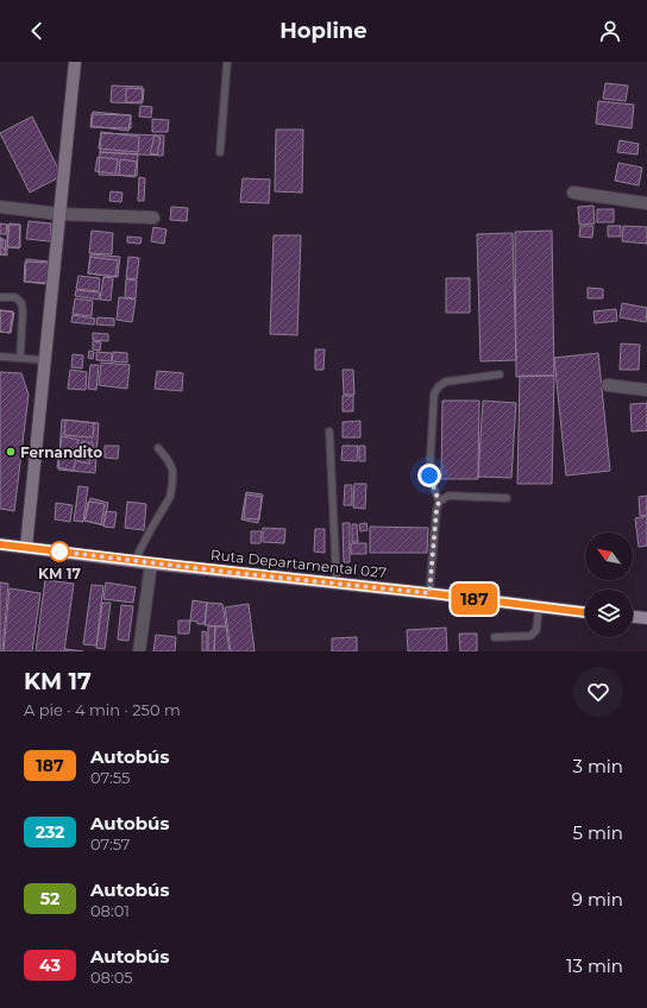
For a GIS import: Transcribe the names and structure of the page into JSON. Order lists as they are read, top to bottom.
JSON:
{
  "streets": {
    "main road": ["Ruta Departamental 027"]
  },
  "places": ["Fernandito", "KM 17"],
  "lines": ["bus line 187"],
  "north": "top left",
  "page": {
    "header": "Hopline",
    "on_map": "187",
    "heading": ["KM 17", "A pie · 4 min · 250 m"],
    "list": [
      {
        "mark": "187",
        "name": "Autobús",
        "note": "07:55",
        "value": "3 min"
      },
      {
        "mark": "232",
        "name": "Autobús",
        "note": "07:57",
        "value": "5 min"
      },
      {
        "mark": "52",
        "name": "Autobús",
        "note": "08:01",
        "value": "9 min"
      },
      {
        "mark": "43",
        "name": "Autobús",
        "note": "08:05",
        "value": "13 min"
      }
    ]
  }
}
